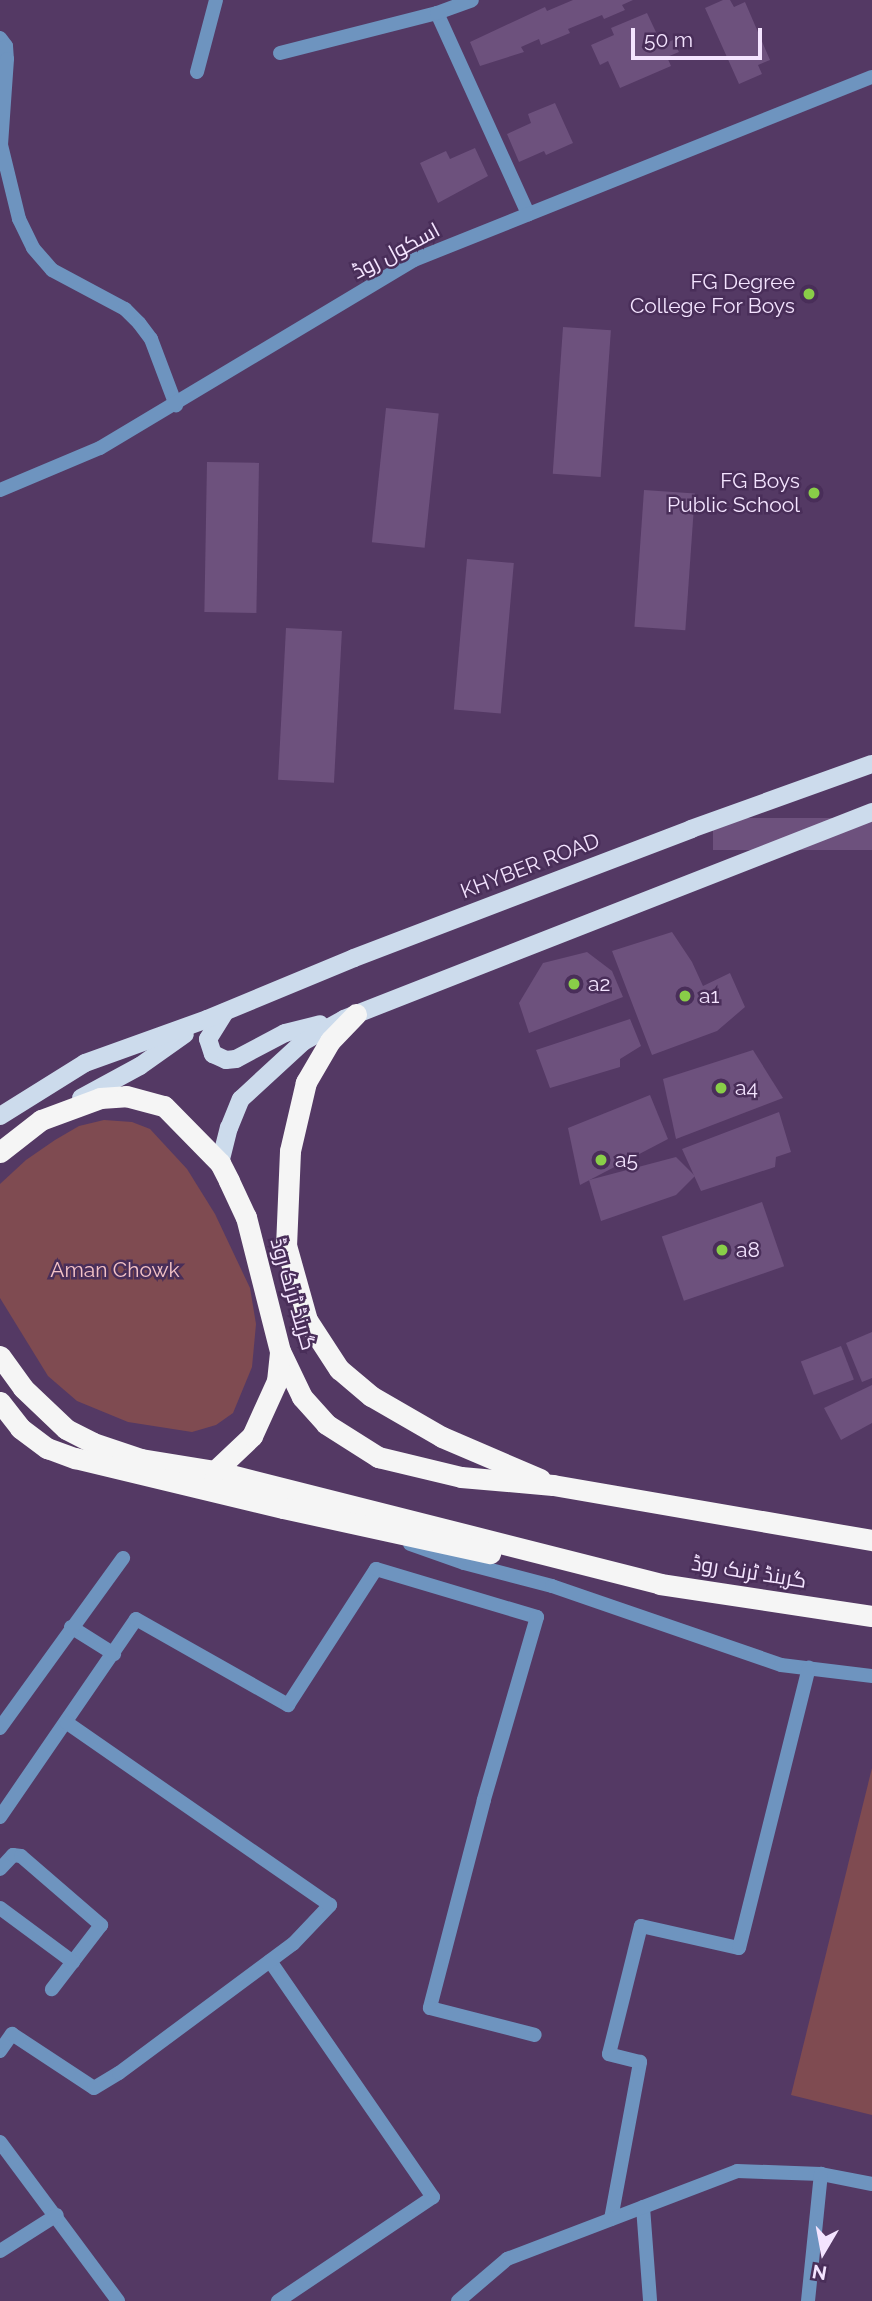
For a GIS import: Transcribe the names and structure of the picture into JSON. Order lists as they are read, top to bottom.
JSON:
{
  "streets": {
    "highway": ["گرینڈ ٹرنک روڈ"],
    "main road": ["KHYBER ROAD"],
    "street": ["اسکول روڈ"]
  },
  "parks": ["Aman Chowk"],
  "places": [
    "FG Degree College For Boys",
    "FG Boys Public School",
    "a2",
    "a1",
    "a4",
    "a5",
    "a8"
  ],
  "scale_bar": "50 m",
  "north": "bottom"
}
